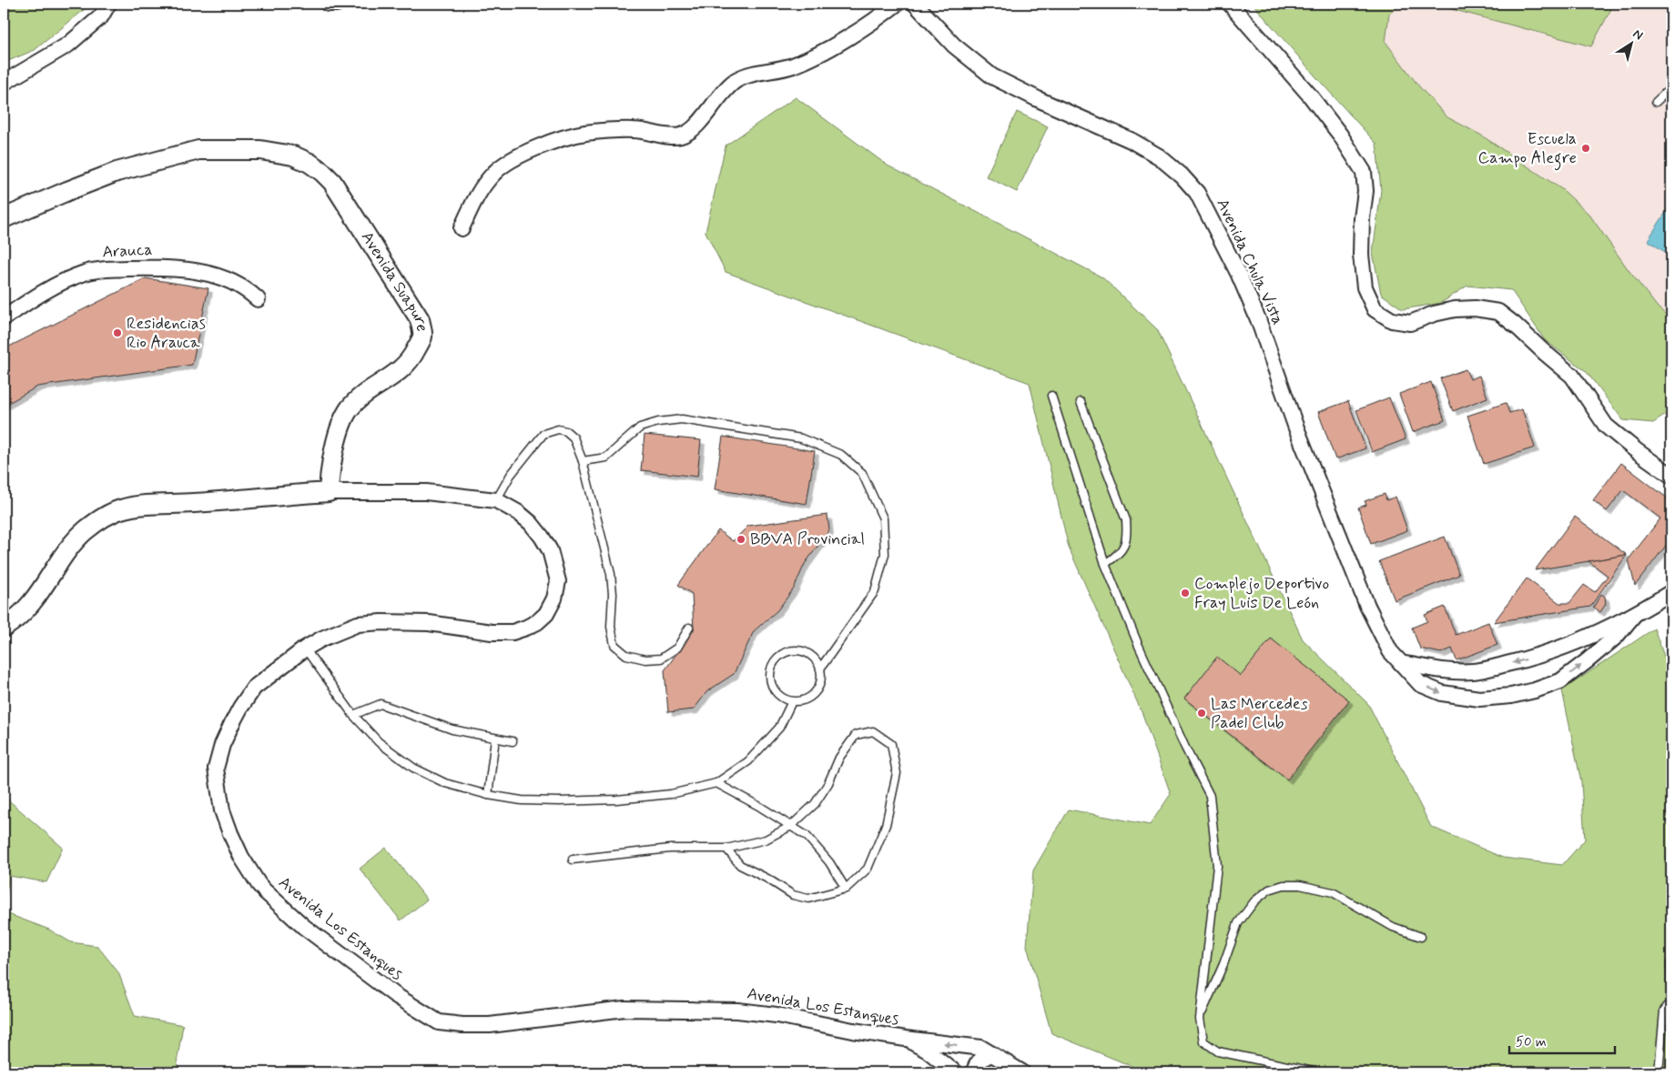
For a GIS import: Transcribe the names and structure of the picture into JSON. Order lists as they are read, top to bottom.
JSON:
{
  "streets": {
    "street": [
      "Arauca",
      "Avenida Chula Vista",
      "Avenida Suapure",
      "Avenida Los Estanques"
    ]
  },
  "crossings": [
    ["Avenida Suapure", "Avenida Los Estanques"]
  ],
  "places": [
    "Escuela Campo Alegre",
    "Residencias Rio Arauca",
    "BBVA Provincial",
    "Complejo Deportivo Fray Luis De León",
    "Las Mercedes Padel Club"
  ],
  "scale_bar": "50 m",
  "north": "top right"
}
